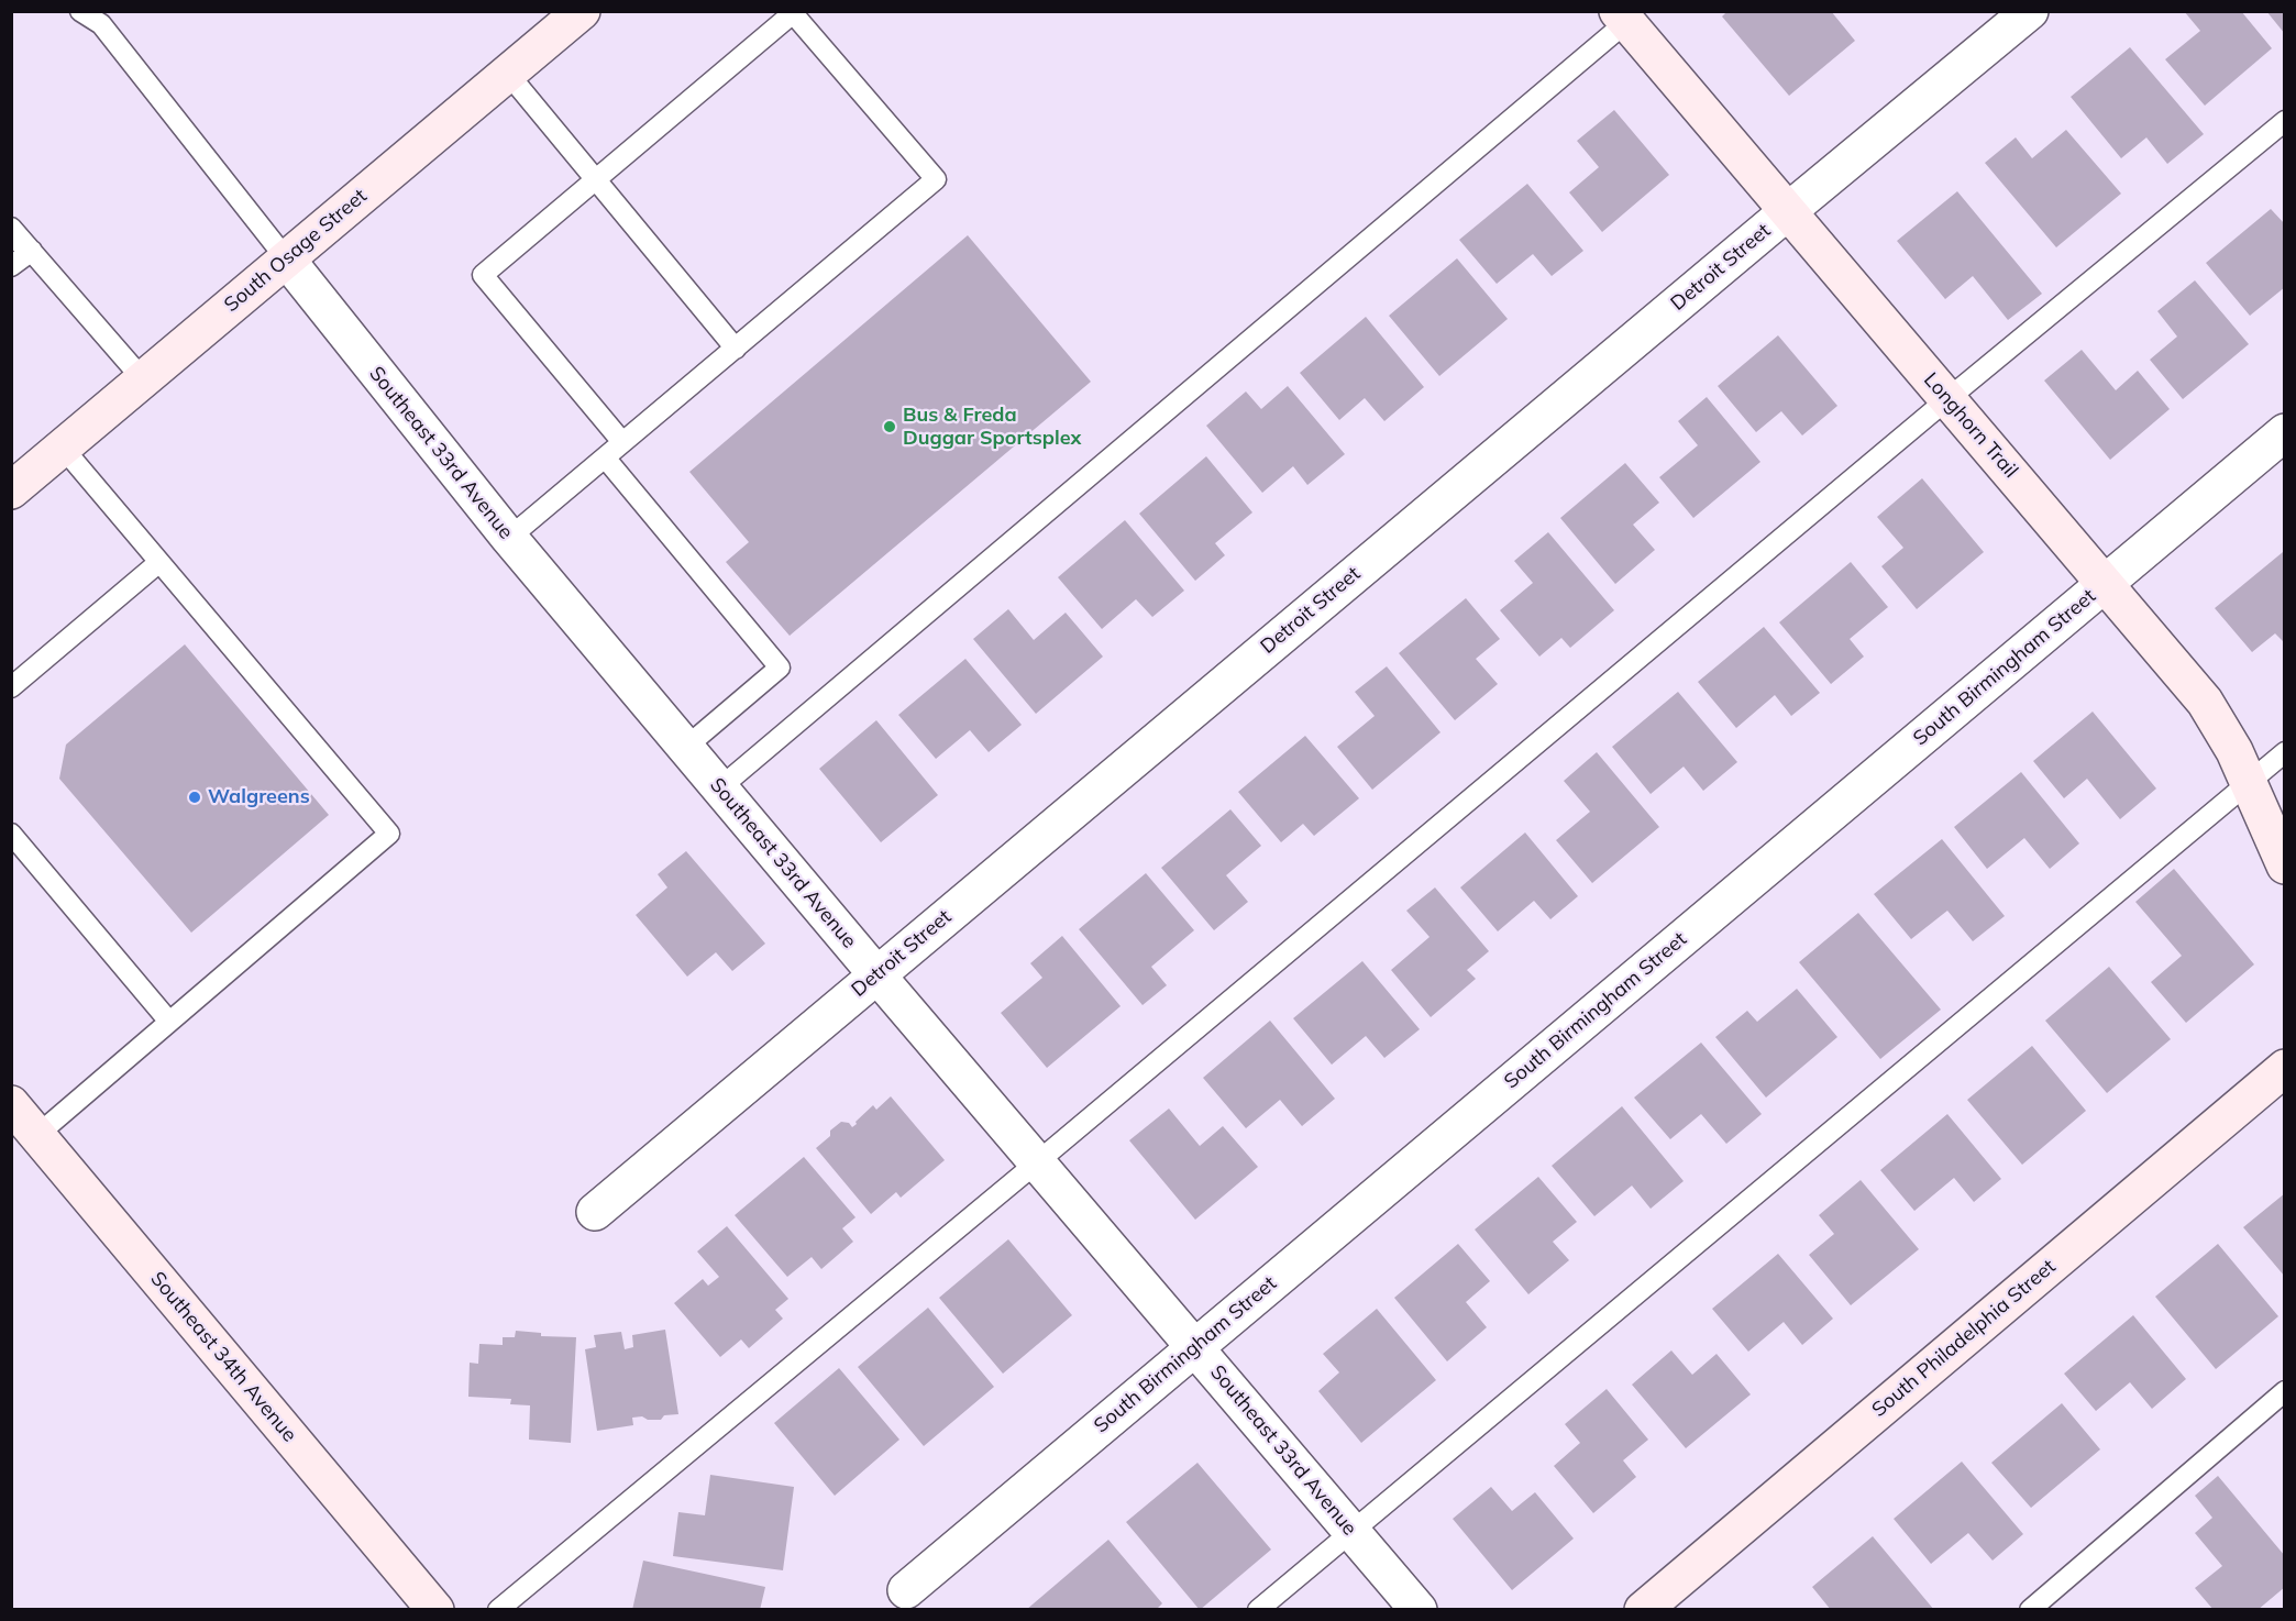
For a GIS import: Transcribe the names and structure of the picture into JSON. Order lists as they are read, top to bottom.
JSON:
{
  "streets": {
    "street": [
      "South Osage Street",
      "Detroit Street",
      "Longhorn Trail",
      "Southeast 33rd Avenue",
      "South Birmingham Street",
      "South Philadelphia Street",
      "Southeast 34th Avenue"
    ]
  },
  "crossings": [
    ["South Osage Street", "Southeast 33rd Avenue"],
    ["Detroit Street", "Longhorn Trail"],
    ["Detroit Street", "Southeast 33rd Avenue"],
    ["Longhorn Trail", "South Birmingham Street"],
    ["Southeast 33rd Avenue", "South Birmingham Street"]
  ],
  "places": ["Bus & Freda Duggar Sportsplex", "Walgreens"]
}
